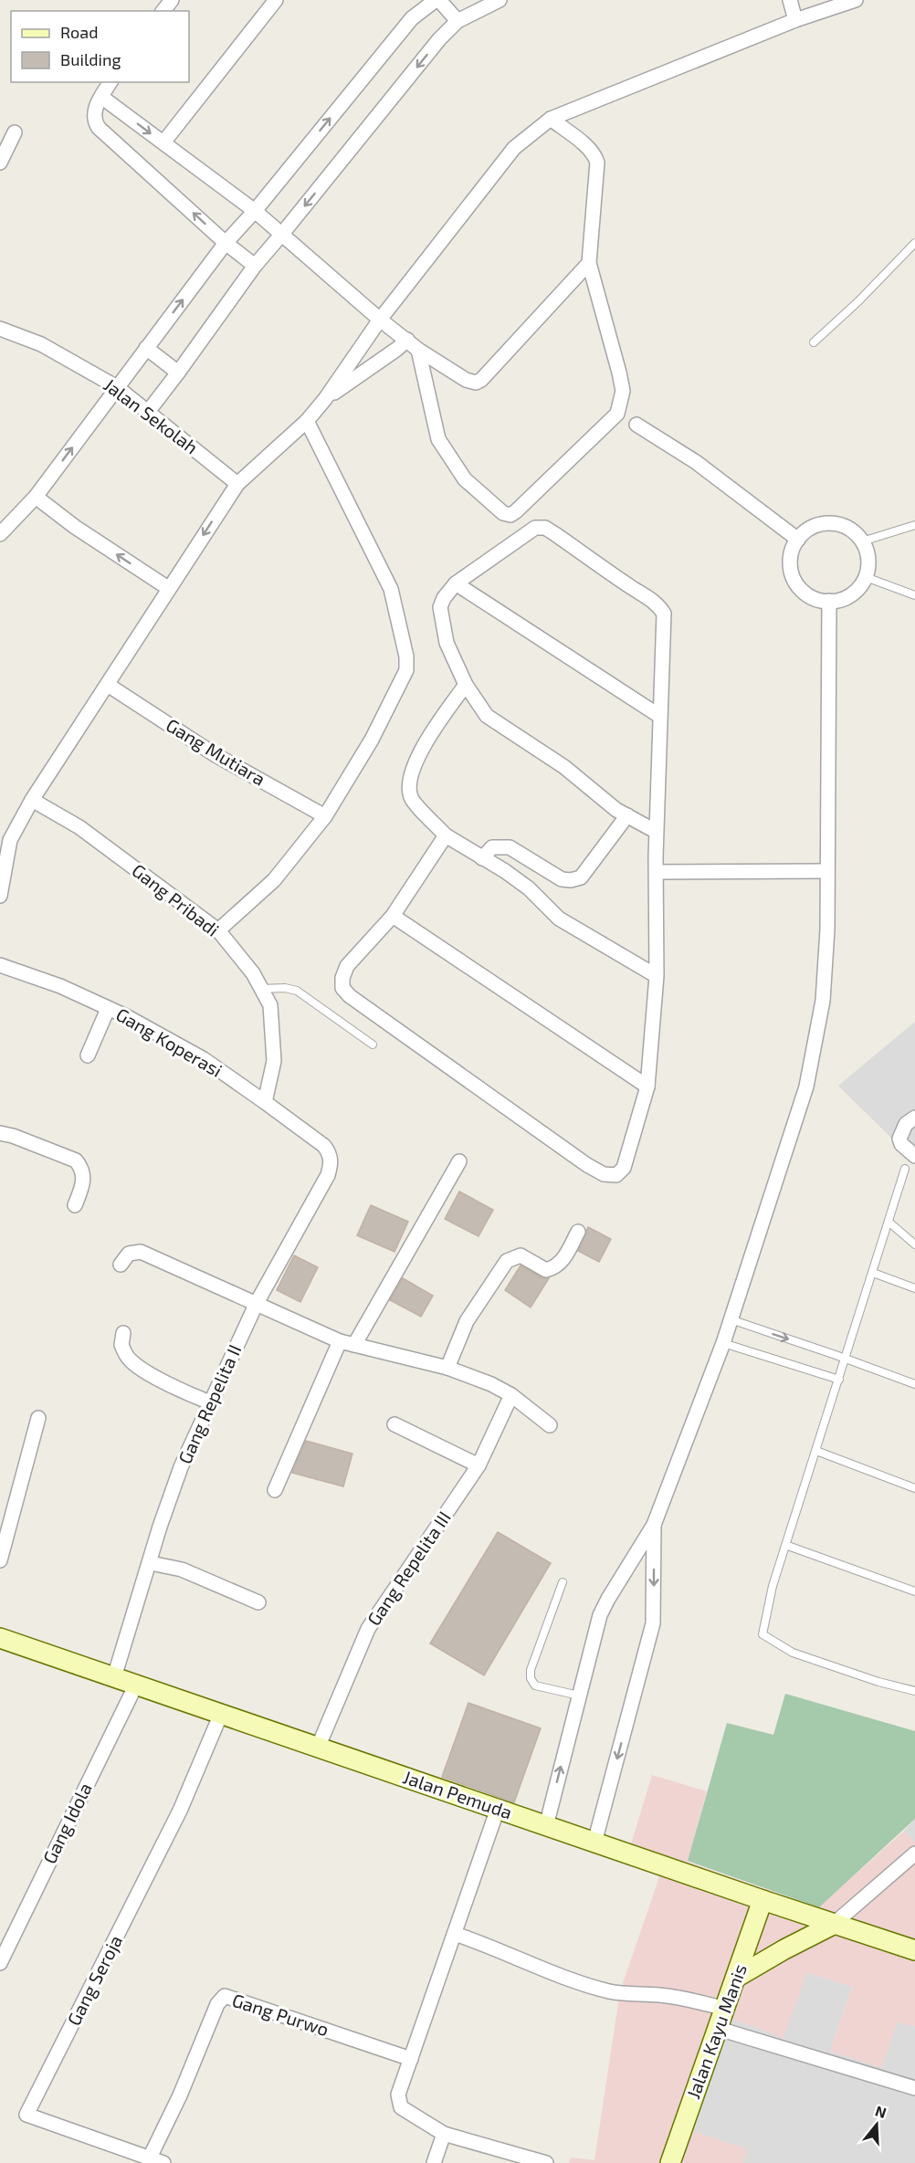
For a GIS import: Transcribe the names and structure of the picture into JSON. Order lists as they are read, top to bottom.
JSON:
{
  "streets": {
    "main road": ["Jalan Pemuda", "Jalan Kayu Manis"],
    "street": [
      "Jalan Sekolah",
      "Gang Mutiara",
      "Gang Pribadi",
      "Gang Koperasi",
      "Gang Repelita II",
      "Gang Repelita III",
      "Gang Idola",
      "Gang Seroja",
      "Gang Purwo"
    ]
  },
  "crossings": [
    ["Gang Pribadi", "Gang Koperasi"],
    ["Gang Koperasi", "Gang Repelita II"],
    ["Gang Repelita II", "Jalan Pemuda"],
    ["Gang Repelita III", "Jalan Pemuda"],
    ["Jalan Pemuda", "Gang Idola"],
    ["Jalan Pemuda", "Gang Seroja"],
    ["Jalan Pemuda", "Jalan Kayu Manis"],
    ["Gang Seroja", "Gang Purwo"]
  ],
  "legend": ["Road", "Building"],
  "north": "top"
}
